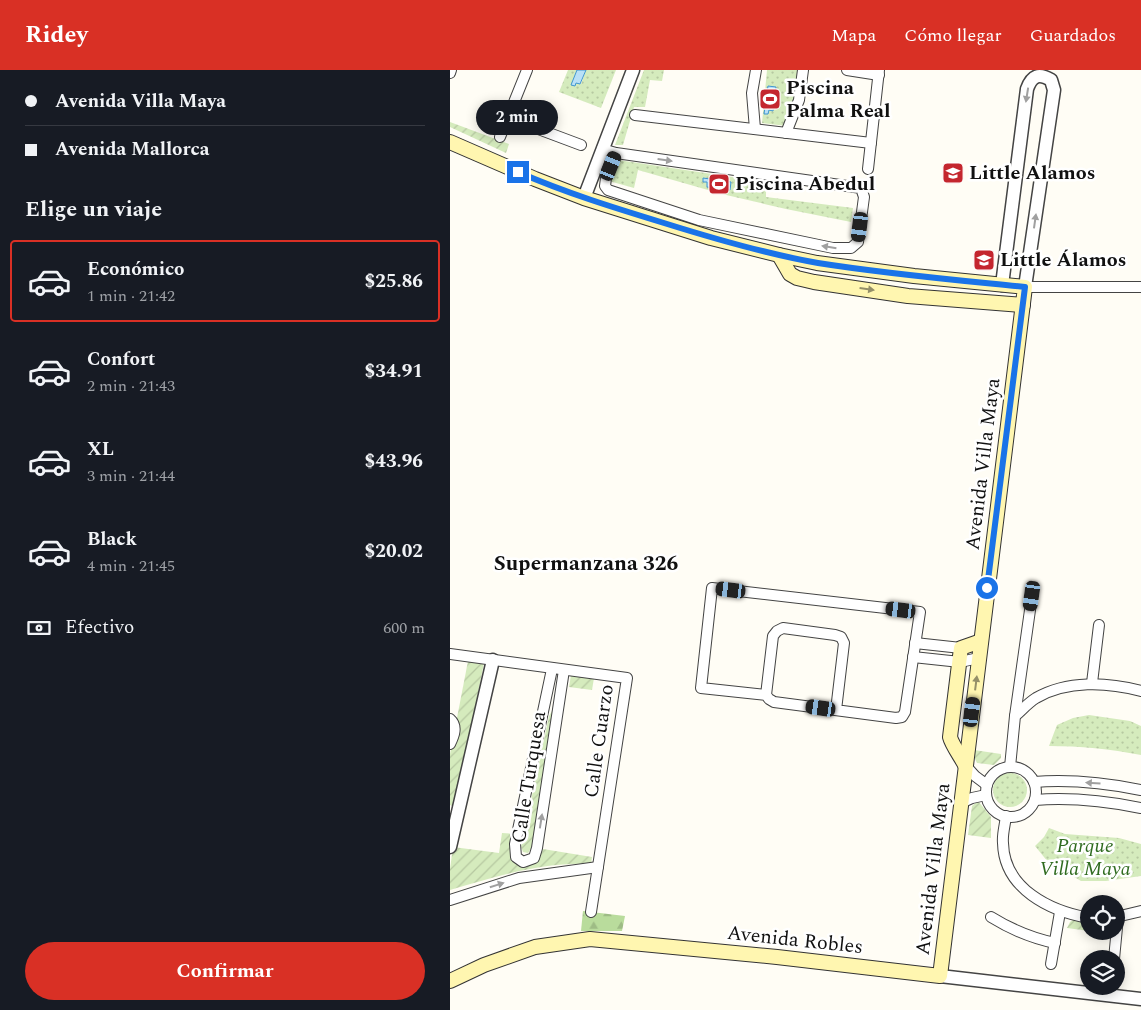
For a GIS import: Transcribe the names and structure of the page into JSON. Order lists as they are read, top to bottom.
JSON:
{
  "streets": {
    "main road": ["Avenida Villa Maya", "Avenida Robles"],
    "street": ["Calle Cuarzo", "Calle Turquesa"]
  },
  "crossings": [
    ["Avenida Villa Maya", "Avenida Robles"],
    ["Calle Cuarzo", "Calle Turquesa"]
  ],
  "districts": ["Supermanzana 326"],
  "parks": ["Parque Villa Maya"],
  "places": {
    "sports": ["Piscina Palma Real", "Piscina Abedul"],
    "school or university": ["Little Alamos", "Little Álamos"]
  },
  "page": {
    "header": "Ridey",
    "nav": ["Mapa", "Cómo llegar", "Guardados"],
    "banner": ["Avenida Villa Maya", "Avenida Mallorca"],
    "bubble": "2 min",
    "heading": "Elige un viaje",
    "list": [
      {
        "name": "Económico",
        "note": "1 min · 21:42",
        "value": "$25.86"
      },
      {
        "name": "Confort",
        "note": "2 min · 21:43",
        "value": "$34.91"
      },
      {
        "name": "XL",
        "note": "3 min · 21:44",
        "value": "$43.96"
      },
      {
        "name": "Black",
        "note": "4 min · 21:45",
        "value": "$20.02"
      }
    ],
    "pay": ["Efectivo", "600 m"],
    "buttons": "Confirmar"
  }
}
